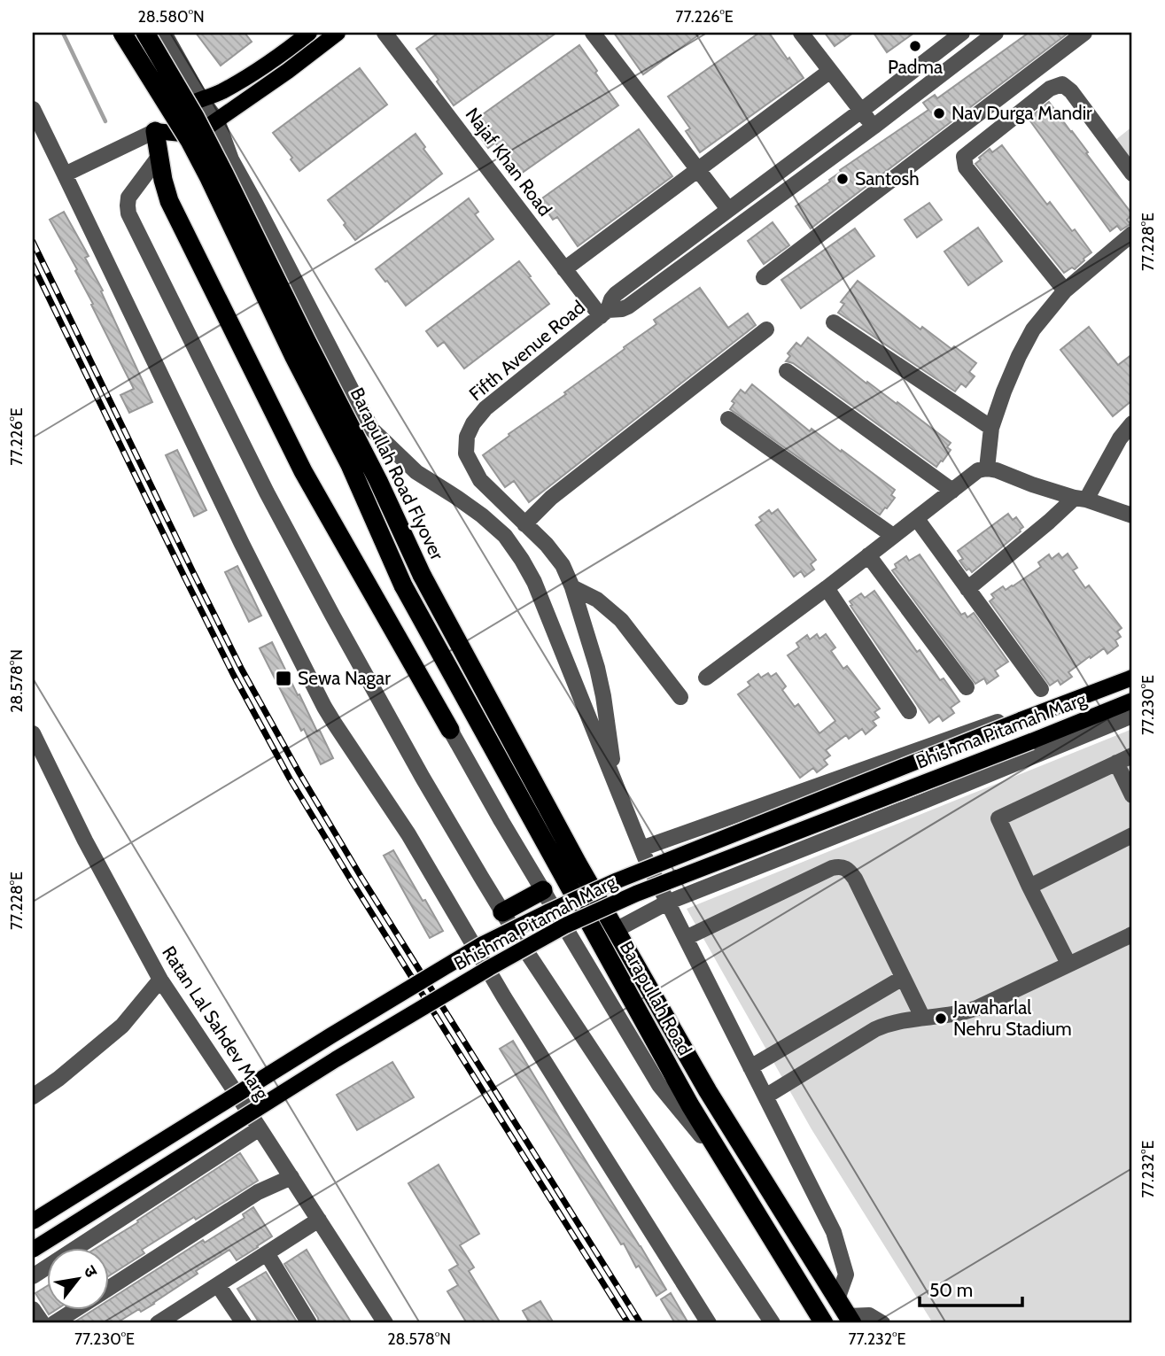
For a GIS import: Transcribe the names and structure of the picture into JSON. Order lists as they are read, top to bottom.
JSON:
{
  "streets": {
    "highway": ["Barapullah Road Flyover", "Barapullah Road"],
    "main road": ["Bhishma Pitamah Marg"],
    "street": ["Najaf Khan Road", "Fifth Avenue Road", "Ratan Lal Sahdev Marg"]
  },
  "crossings": [
    ["Najaf Khan Road", "Fifth Avenue Road"],
    ["Barapullah Road Flyover", "Barapullah Road"]
  ],
  "places": {
    "other": [
      "Padma",
      "Nav Durga Mandir",
      "Santosh",
      "Jawaharlal Nehru Stadium"
    ],
    "transit": ["Sewa Nagar"]
  },
  "scale_bar": "50 m",
  "north": "top right",
  "coordinates": [
    "28.580°N",
    "77.226°E",
    "77.228°E",
    "28.578°N",
    "77.230°E",
    "77.232°E"
  ]
}
